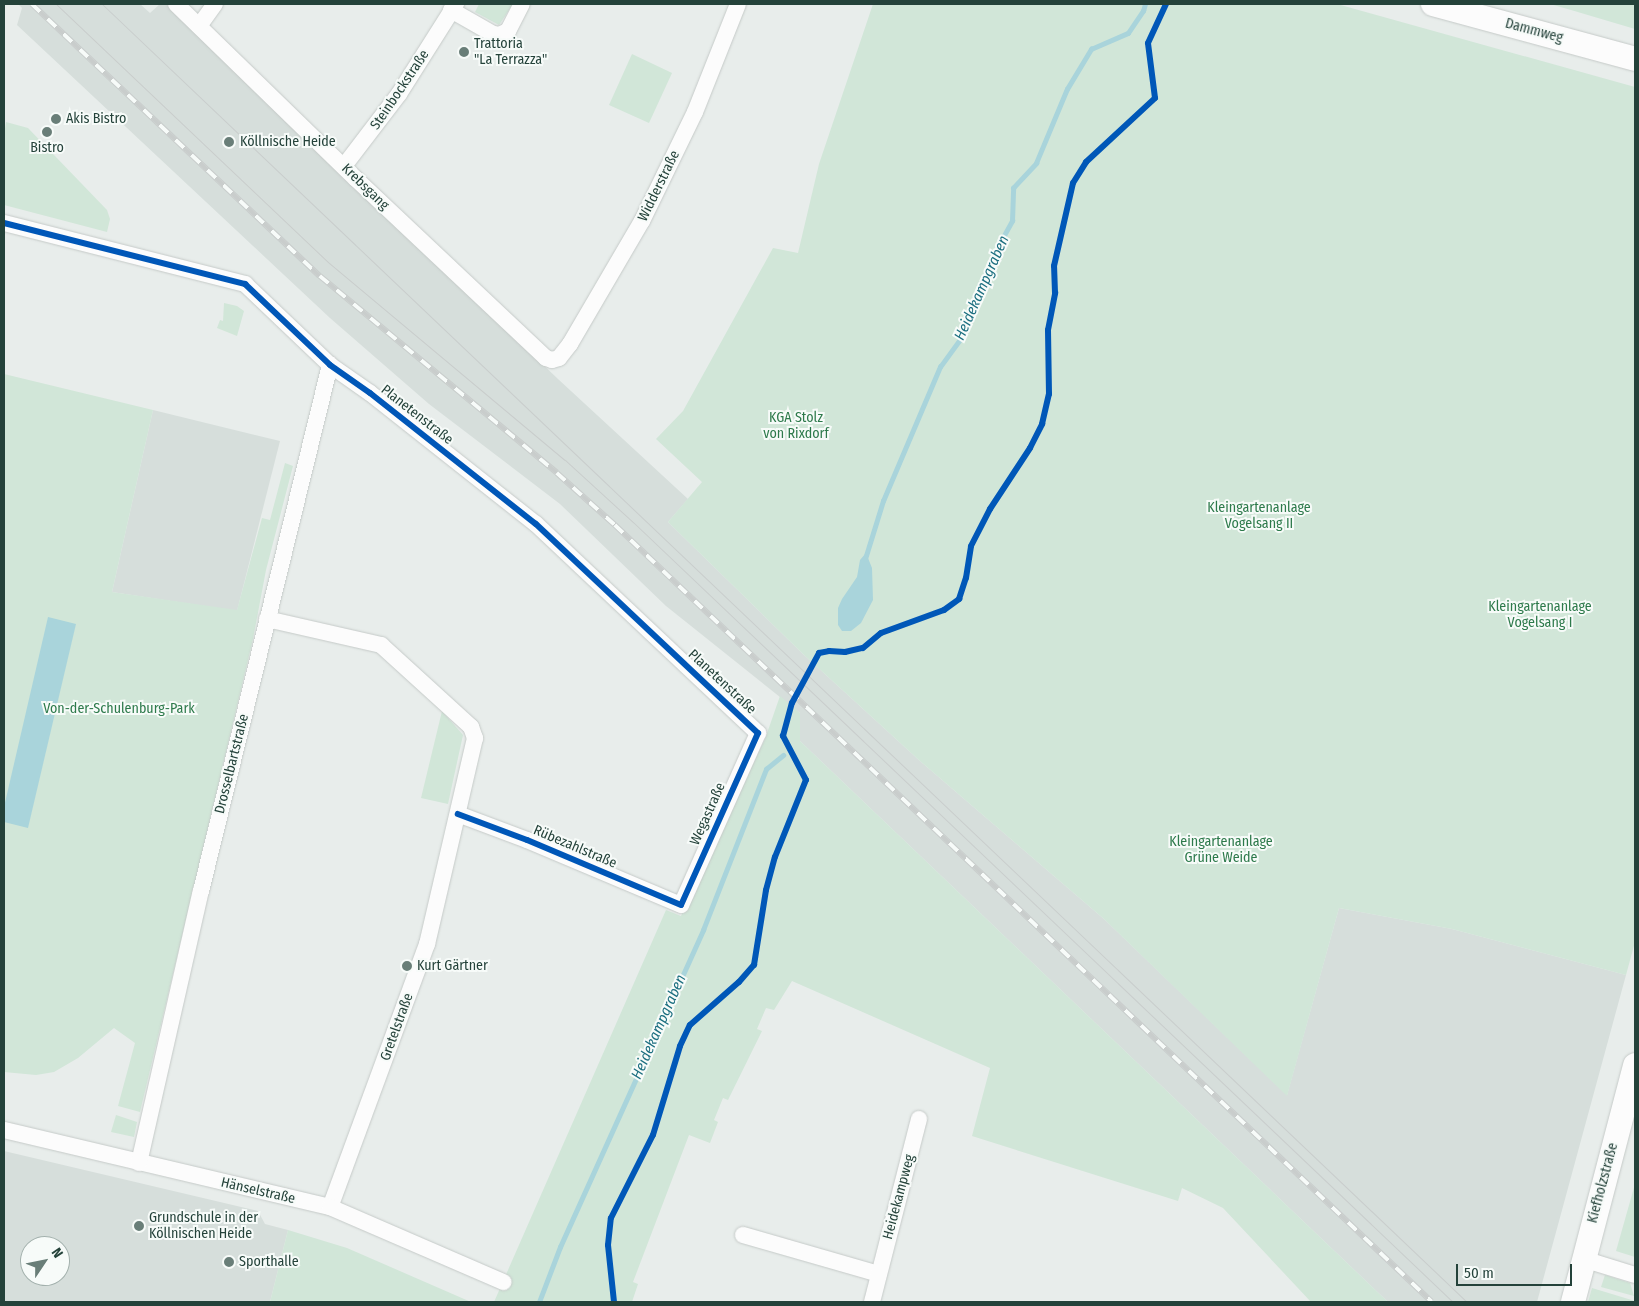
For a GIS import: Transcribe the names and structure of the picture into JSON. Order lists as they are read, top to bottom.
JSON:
{
  "streets": {
    "street": [
      "Dammweg",
      "Steinbockstraße",
      "Widderstraße",
      "Krebsgang",
      "Planetenstraße",
      "Drosselbartstraße",
      "Wegastraße",
      "Rübezahlstraße",
      "Gretelstraße",
      "Kiefholzstraße",
      "Hänselstraße",
      "Heidekampweg"
    ]
  },
  "crossings": [
    ["Steinbockstraße", "Krebsgang"],
    ["Widderstraße", "Krebsgang"],
    ["Planetenstraße", "Drosselbartstraße"],
    ["Planetenstraße", "Wegastraße"],
    ["Drosselbartstraße", "Hänselstraße"],
    ["Wegastraße", "Rübezahlstraße"],
    ["Rübezahlstraße", "Gretelstraße"],
    ["Gretelstraße", "Hänselstraße"]
  ],
  "water": ["Heidekampgraben"],
  "parks": [
    "KGA Stolz von Rixdorf",
    "Kleingartenanlage Vogelsang II",
    "Kleingartenanlage Vogelsang I",
    "Von-der-Schulenburg-Park",
    "Kleingartenanlage Grüne Weide"
  ],
  "places": [
    "Trattoria \"La Terrazza\"",
    "Akis Bistro",
    "Bistro",
    "Köllnische Heide",
    "Kurt Gärtner",
    "Grundschule in der Köllnischen Heide",
    "Sporthalle"
  ],
  "scale_bar": "50 m",
  "north": "top right"
}
